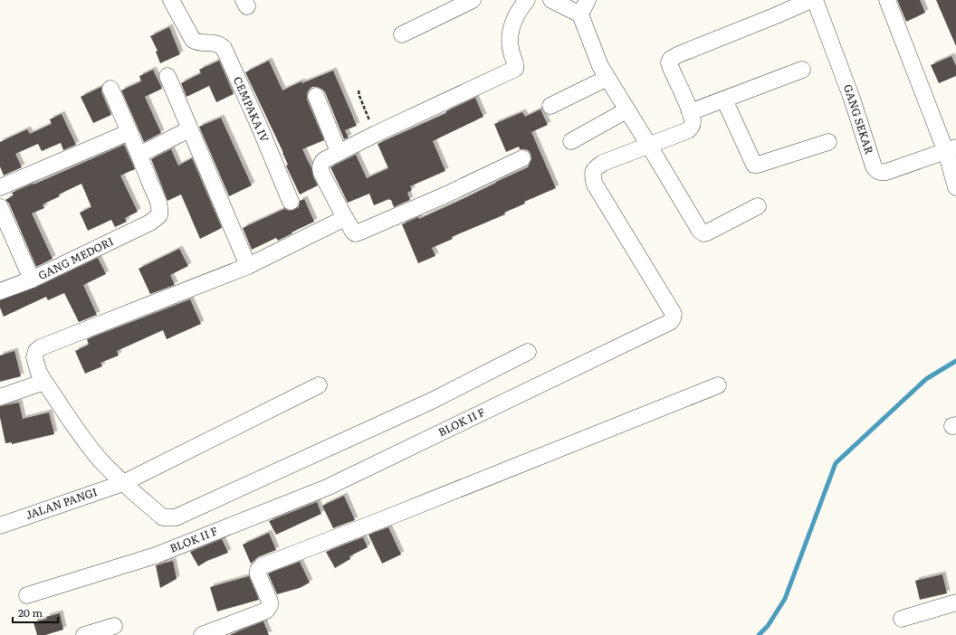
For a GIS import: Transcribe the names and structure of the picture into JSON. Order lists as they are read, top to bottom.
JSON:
{
  "streets": {
    "street": [
      "CEMPAKA IV",
      "GANG SEKAR",
      "GANG MEDORI",
      "BLOK II F",
      "JALAN PANGI"
    ]
  },
  "scale_bar": "20 m"
}
